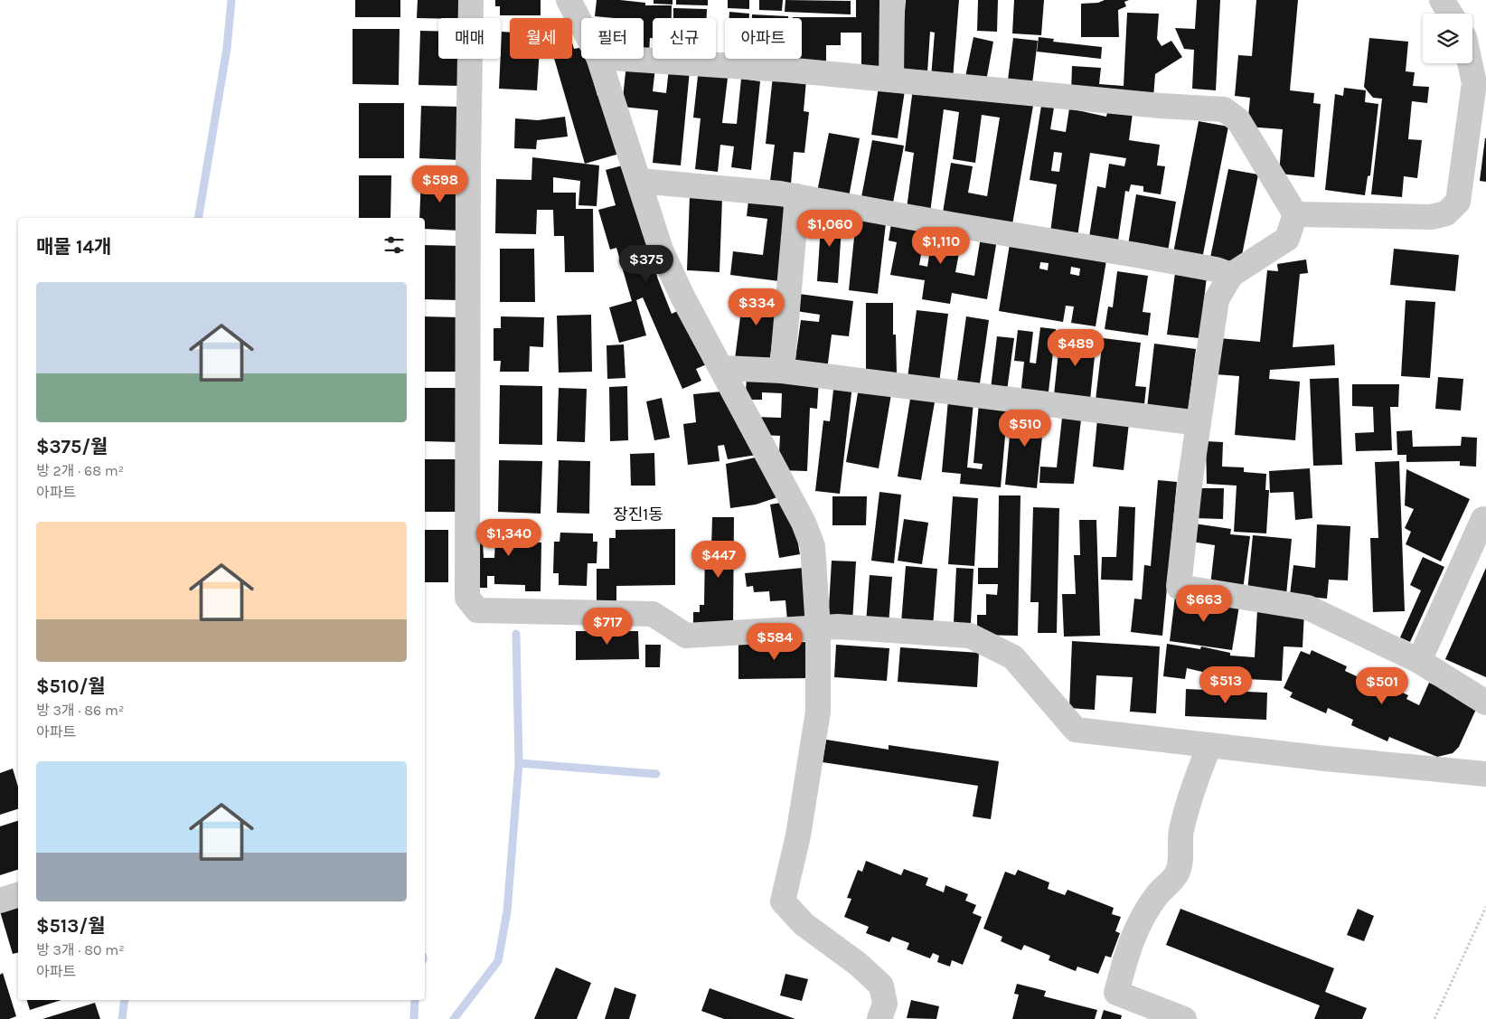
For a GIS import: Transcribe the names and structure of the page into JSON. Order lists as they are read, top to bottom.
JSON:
{
  "districts": ["장진1동"],
  "page": {
    "chip": [
      "매매",
      "월세",
      "필터",
      "신규",
      "아파트"
    ],
    "price": [
      "$598",
      "$1,060",
      "$1,110",
      "$375",
      "$334",
      "$489",
      "$510",
      "$1,340",
      "$447",
      "$663",
      "$717",
      "$584",
      "$513",
      "$501"
    ],
    "heading": "매물 14개",
    "list": [
      {
        "name": "$375/월",
        "note": "방 2개 · 68 m² · 아파트"
      },
      {
        "name": "$510/월",
        "note": "방 3개 · 86 m² · 아파트"
      },
      {
        "name": "$513/월",
        "note": "방 3개 · 80 m² · 아파트"
      }
    ]
  }
}
